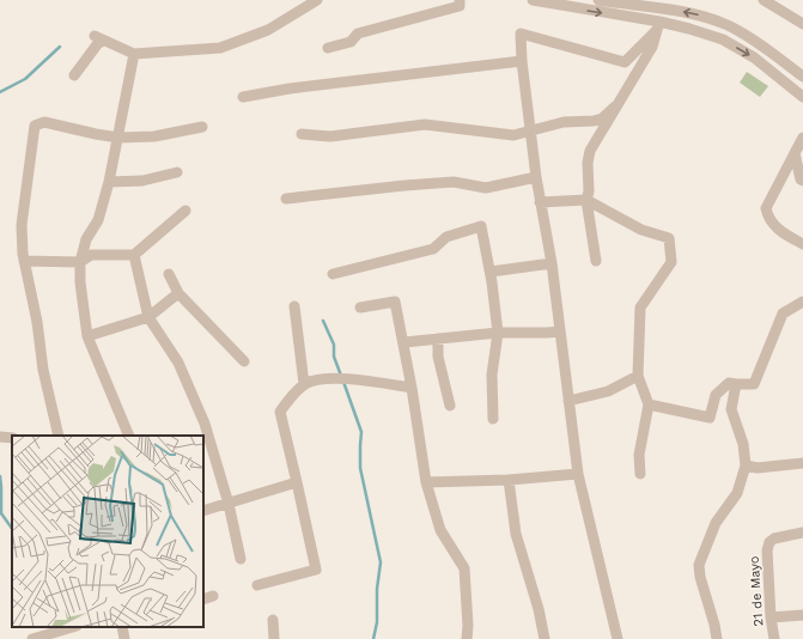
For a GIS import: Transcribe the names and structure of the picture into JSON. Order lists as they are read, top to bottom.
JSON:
{
  "streets": {
    "street": ["21 de Mayo"]
  }
}
